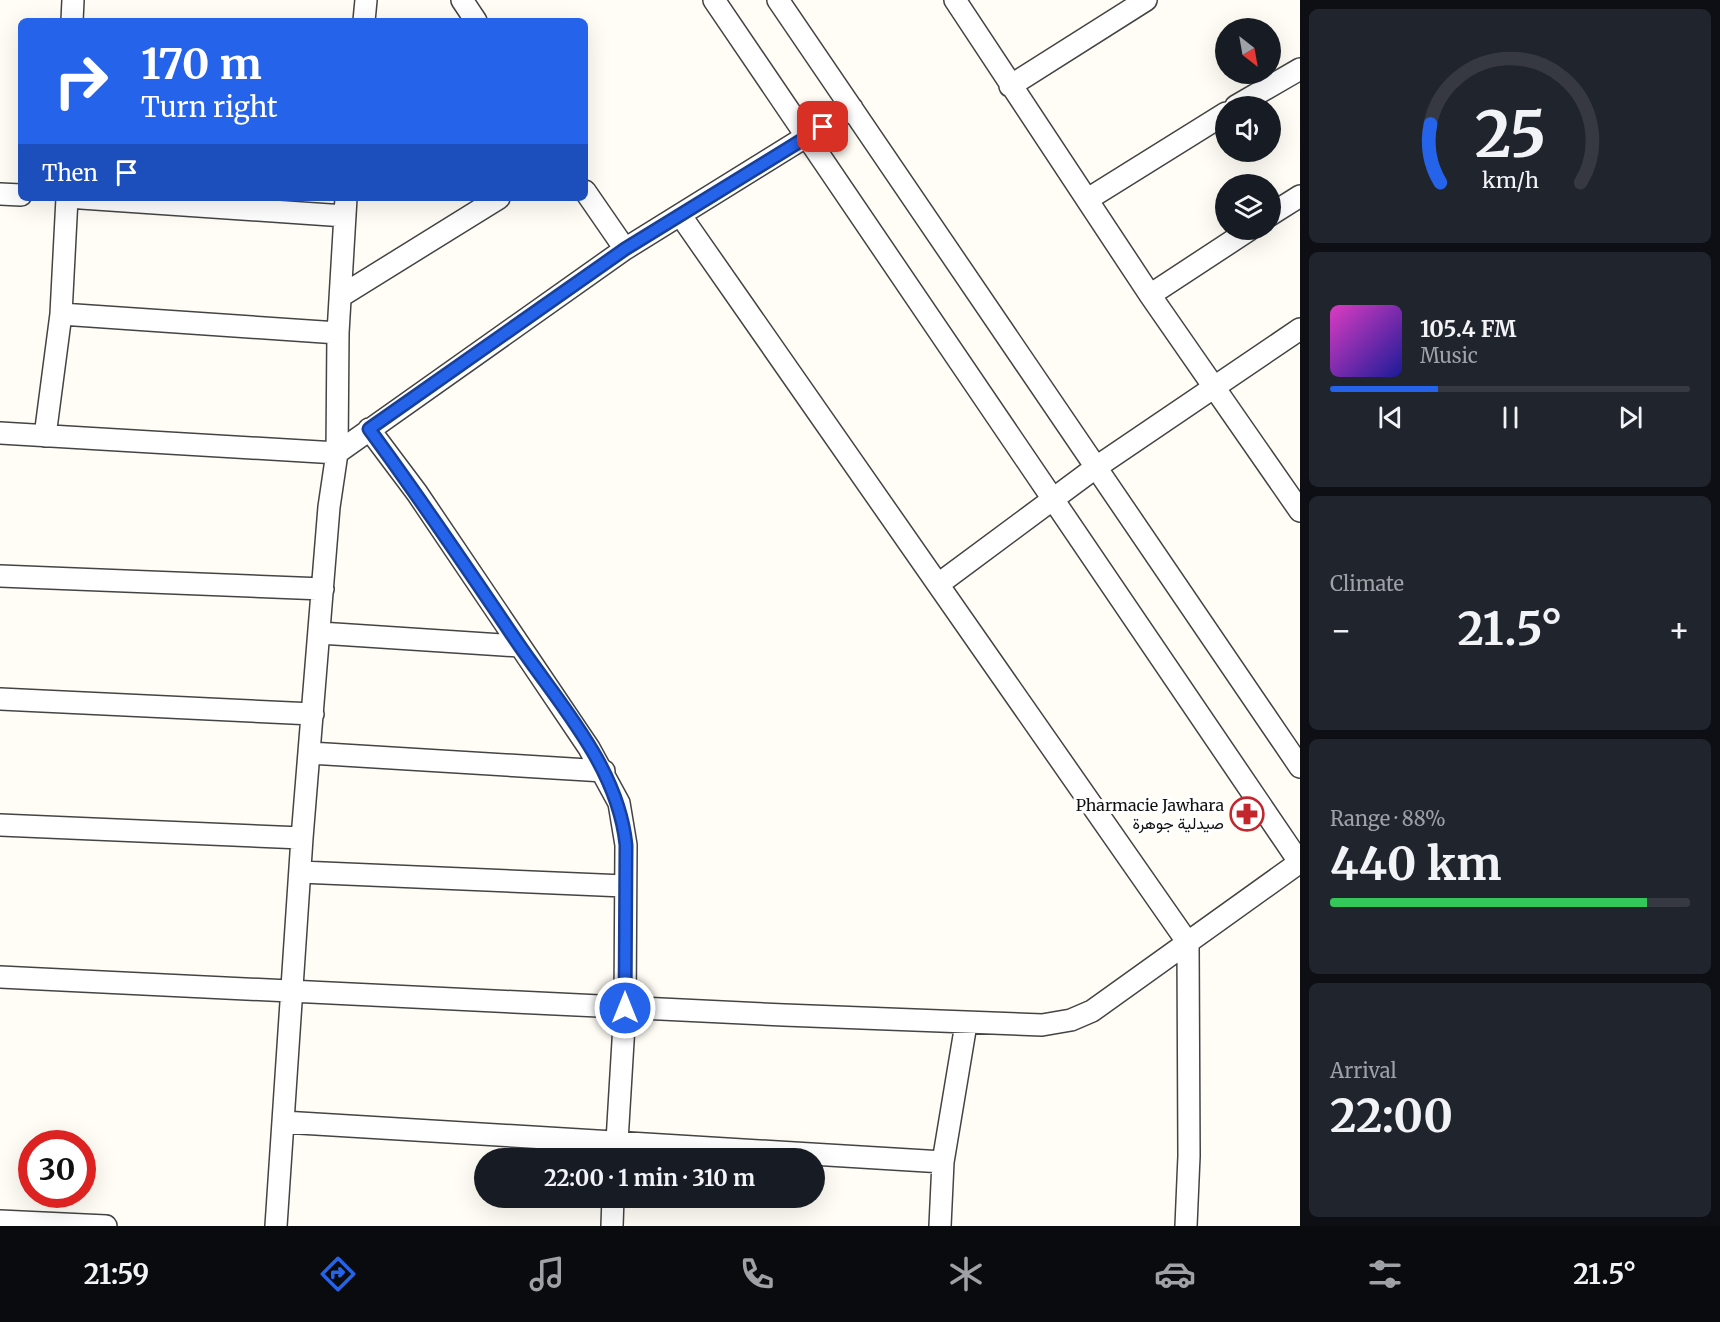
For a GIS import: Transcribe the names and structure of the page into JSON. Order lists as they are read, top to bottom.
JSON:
{
  "places": {
    "pharmacy": ["Pharmacie Jawhara صيدلية جوهرة"]
  },
  "north": "bottom right",
  "page": {
    "turn": ["170 m", "Turn right"],
    "then": "Then",
    "song": ["105.4 FM", "Music"],
    "tile": [
      "Climate",
      ["Range · 88%", "440 km"],
      ["Arrival", "22:00"]
    ],
    "heat": ["−", "21.5°", "+"],
    "limit": "30",
    "trip": "22:00 · 1 min · 310 m",
    "tabs": ["21:59", "21.5°"],
    "gauge": ["25", "km/h"]
  }
}
